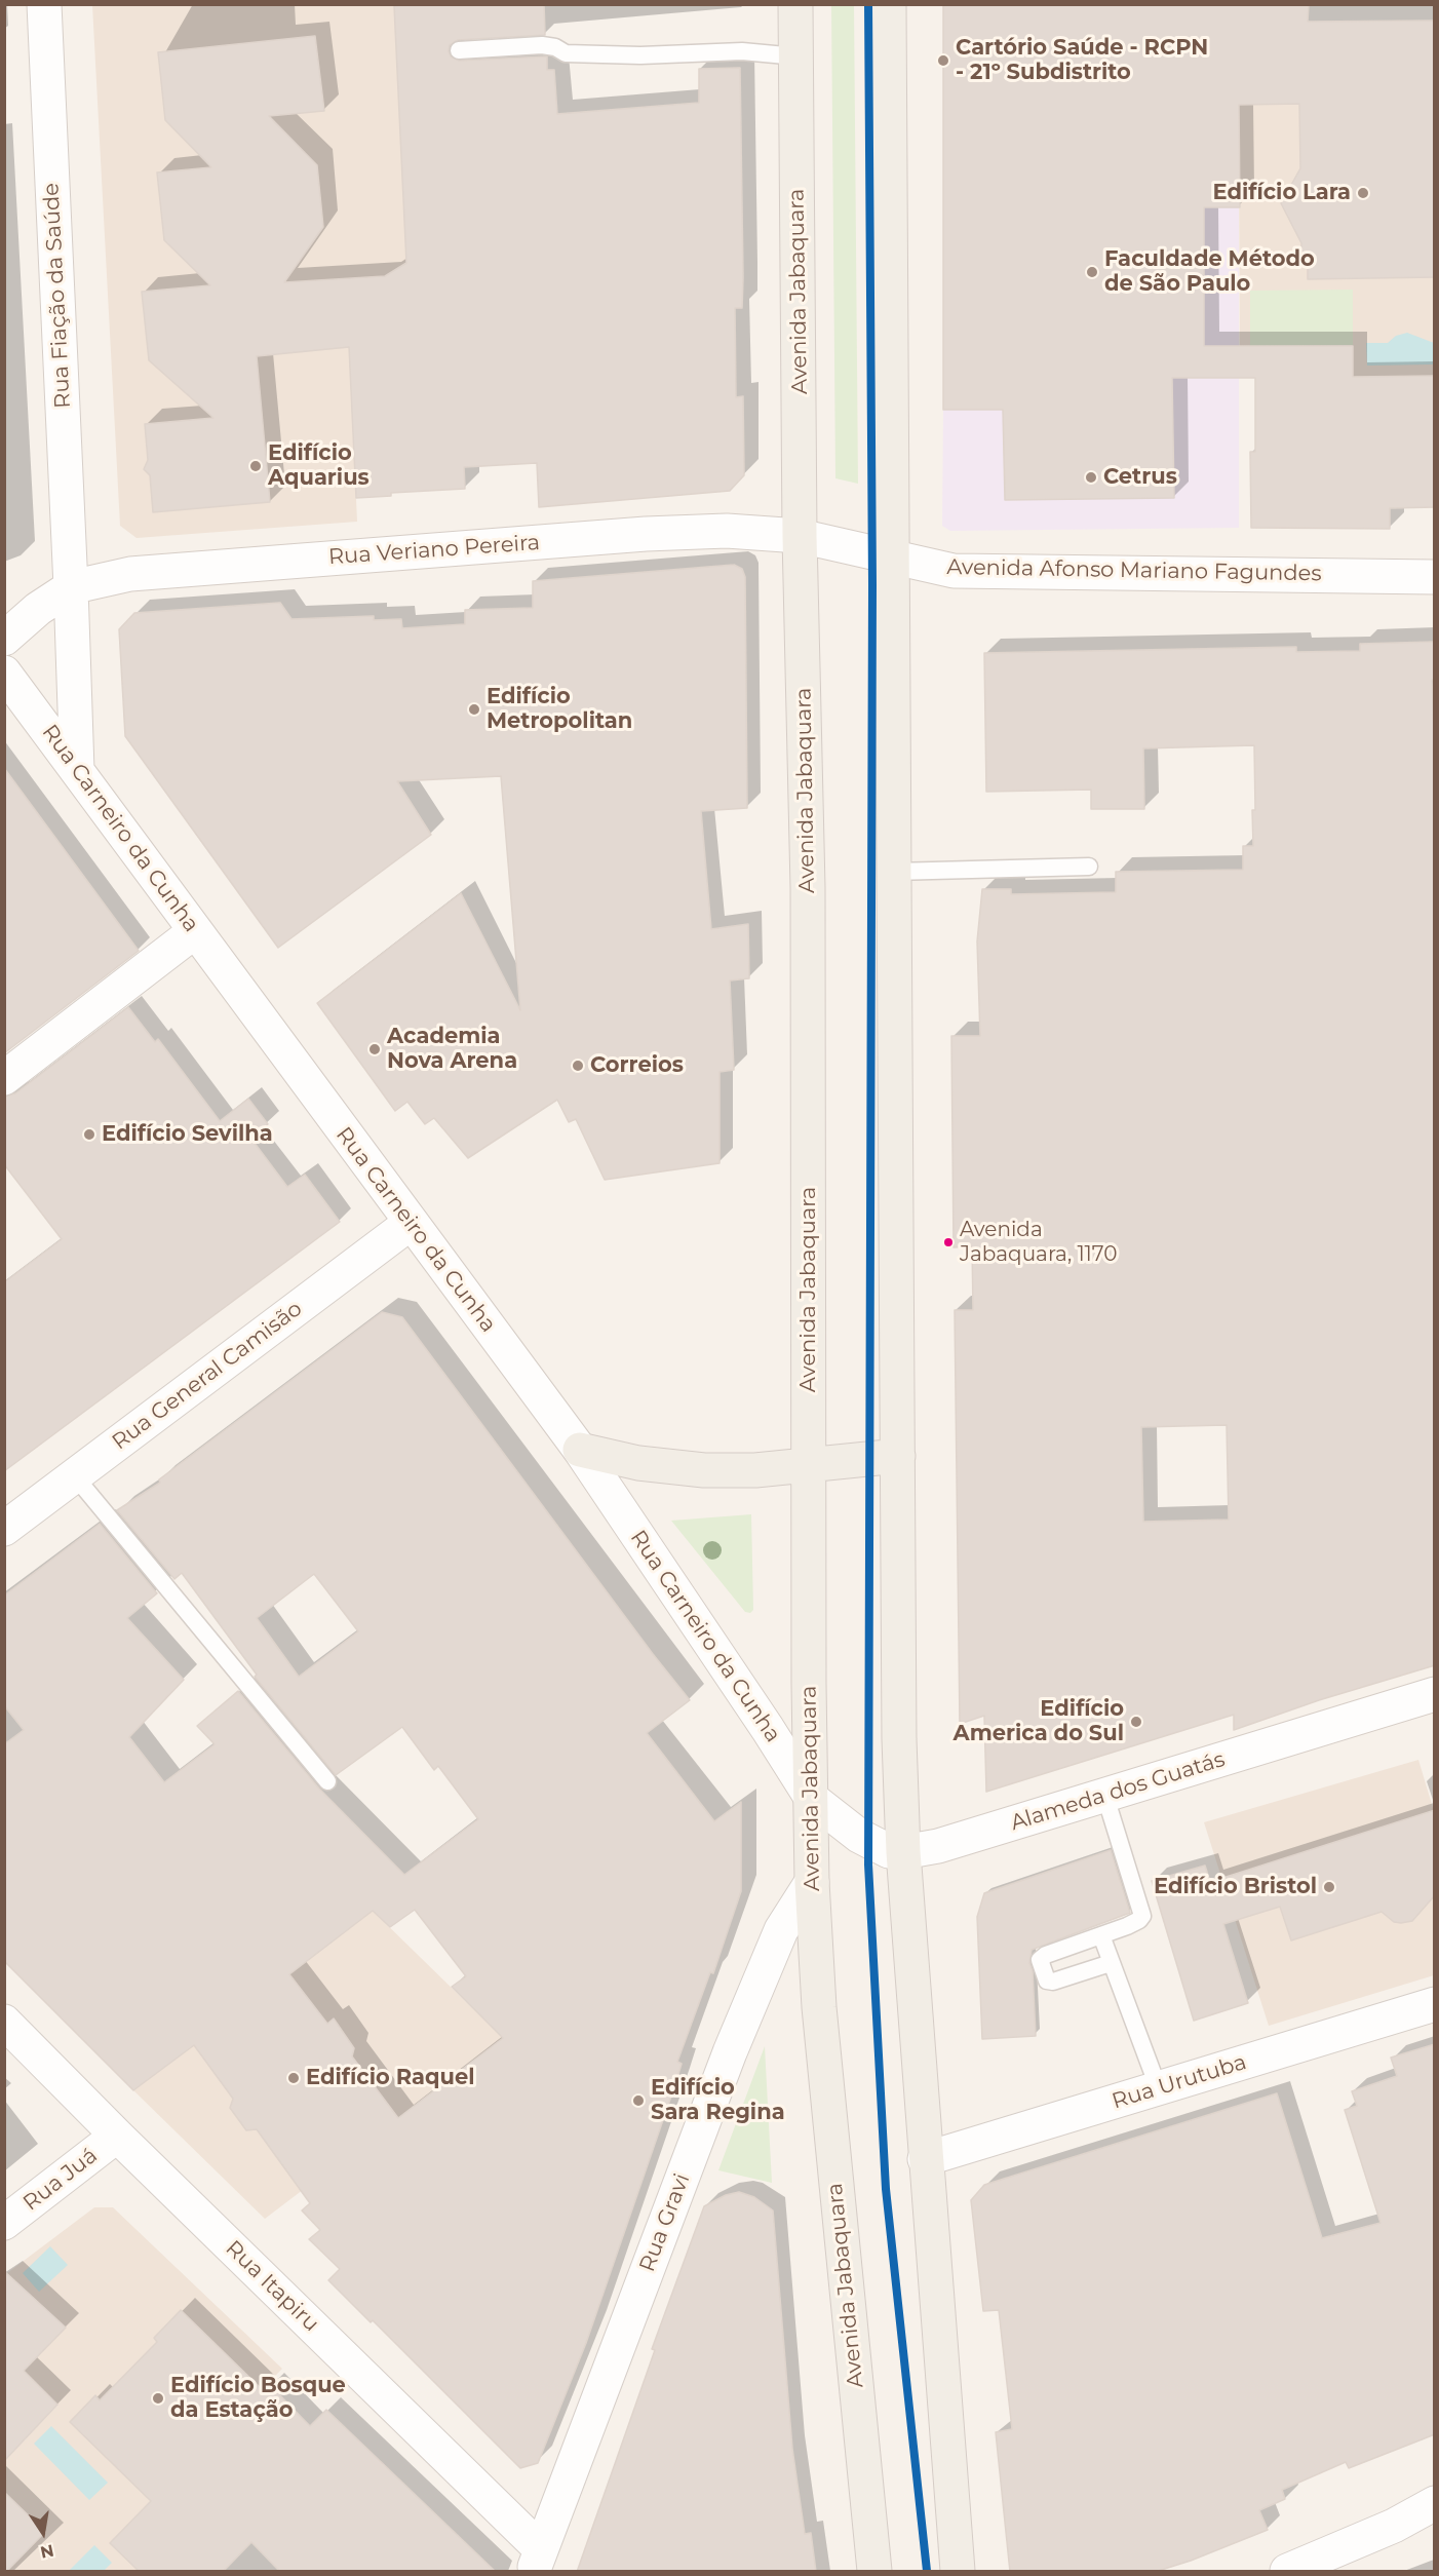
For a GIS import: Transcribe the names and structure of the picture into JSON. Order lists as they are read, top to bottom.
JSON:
{
  "streets": {
    "main road": ["Avenida Jabaquara"],
    "street": [
      "Rua Fiação da Saúde",
      "Rua Veriano Pereira",
      "Avenida Afonso Mariano Fagundes",
      "Rua Carneiro da Cunha",
      "Rua General Camisão",
      "Alameda dos Guatás",
      "Rua Urutuba",
      "Rua Juá",
      "Rua Gravi",
      "Rua Itapiru"
    ]
  },
  "crossings": [
    ["Avenida Jabaquara", "Rua Veriano Pereira"],
    ["Avenida Jabaquara", "Avenida Afonso Mariano Fagundes"],
    ["Avenida Jabaquara", "Rua Carneiro da Cunha"],
    ["Avenida Jabaquara", "Alameda dos Guatás"],
    ["Avenida Jabaquara", "Rua Gravi"],
    ["Rua Fiação da Saúde", "Rua Veriano Pereira"],
    ["Rua Veriano Pereira", "Avenida Afonso Mariano Fagundes"],
    ["Rua Carneiro da Cunha", "Rua General Camisão"],
    ["Rua Carneiro da Cunha", "Alameda dos Guatás"],
    ["Rua Juá", "Rua Itapiru"],
    ["Rua Gravi", "Rua Itapiru"]
  ],
  "places": [
    "Cartório Saúde - RCPN - 21º Subdistrito",
    "Edifício Lara",
    "Faculdade Método de São Paulo",
    "Edifício Aquarius",
    "Cetrus",
    "Edifício Metropolitan",
    "Academia Nova Arena",
    "Correios",
    "Edifício Sevilha",
    "Avenida Jabaquara, 1170",
    "Edifício America do Sul",
    "Edifício Bristol",
    "Edifício Raquel",
    "Edifício Sara Regina",
    "Edifício Bosque da Estação"
  ],
  "north": "bottom"
}
